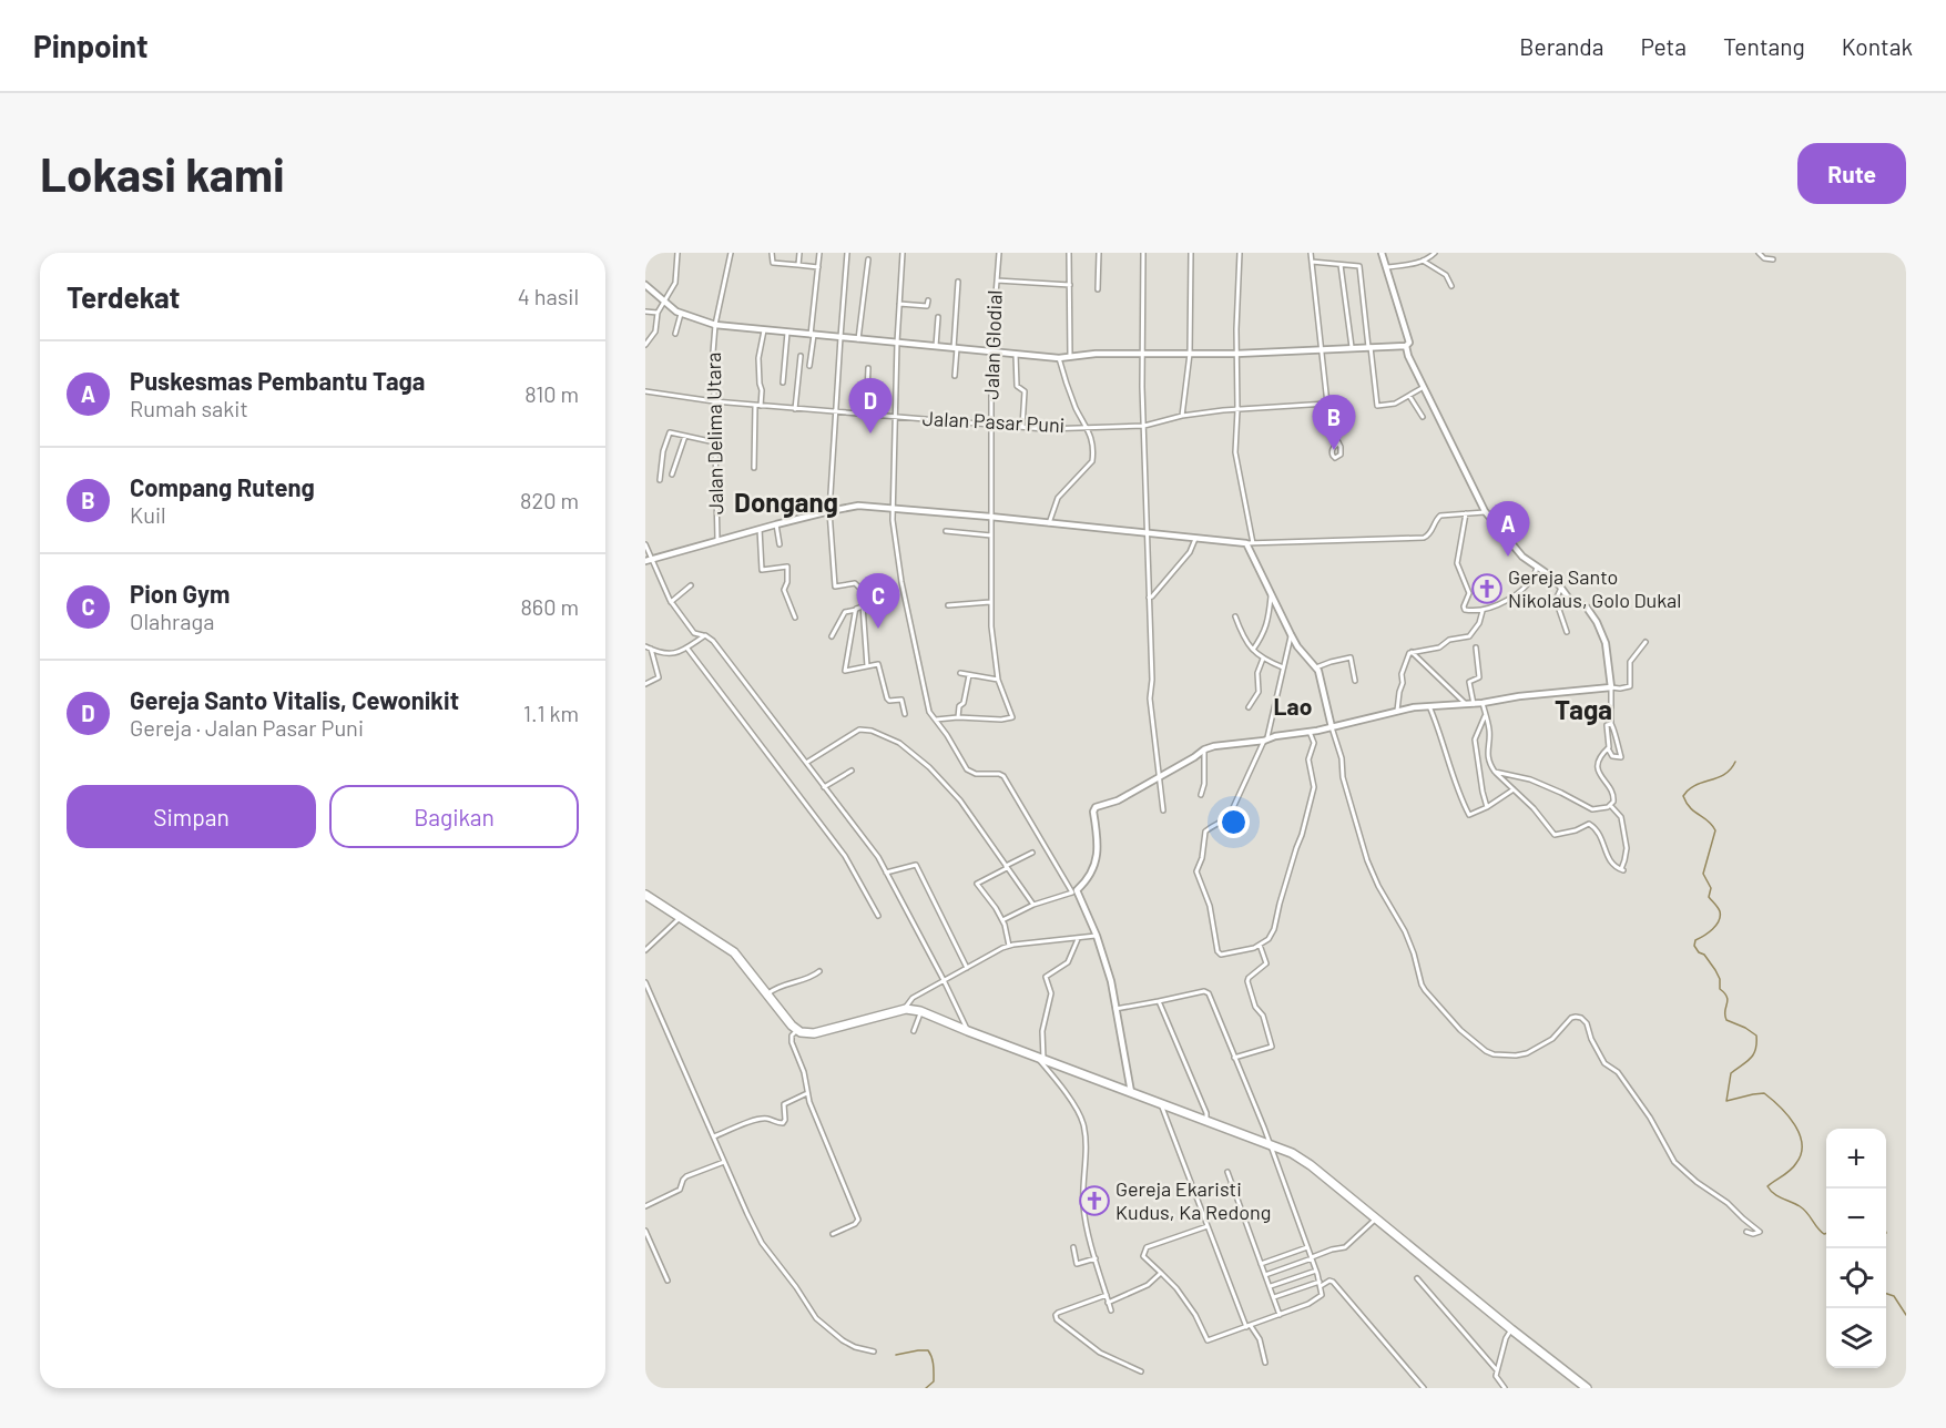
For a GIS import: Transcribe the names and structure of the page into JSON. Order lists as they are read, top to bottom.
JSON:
{
  "streets": {
    "street": ["Jalan Glodial", "Jalan Pasar Puni", "Jalan Delima Utara"]
  },
  "crossings": [
    ["Jalan Glodial", "Jalan Pasar Puni"],
    ["Jalan Pasar Puni", "Jalan Delima Utara"]
  ],
  "districts": ["Dongang", "Lao", "Taga"],
  "places": {
    "church": ["Gereja Santo Nikolaus, Golo Dukal", "Gereja Ekaristi Kudus, Ka Redong"]
  },
  "page": {
    "header": "Pinpoint",
    "nav": [
      "Beranda",
      "Peta",
      "Tentang",
      "Kontak"
    ],
    "buttons": [
      "Rute",
      ["Simpan", "Bagikan"]
    ],
    "title": "Lokasi kami",
    "heading": ["Terdekat", "4 hasil"],
    "list": [
      {
        "mark": "A",
        "name": "Puskesmas Pembantu Taga",
        "note": "Rumah sakit",
        "value": "810 m"
      },
      {
        "mark": "B",
        "name": "Compang Ruteng",
        "note": "Kuil",
        "value": "820 m"
      },
      {
        "mark": "C",
        "name": "Pion Gym",
        "note": "Olahraga",
        "value": "860 m"
      },
      {
        "mark": "D",
        "name": "Gereja Santo Vitalis, Cewonikit",
        "note": "Gereja · Jalan Pasar Puni",
        "value": "1.1 km"
      }
    ],
    "pins": [
      "D",
      "B",
      "A",
      "C"
    ],
    "map_buttons": ["+", "−"]
  }
}
